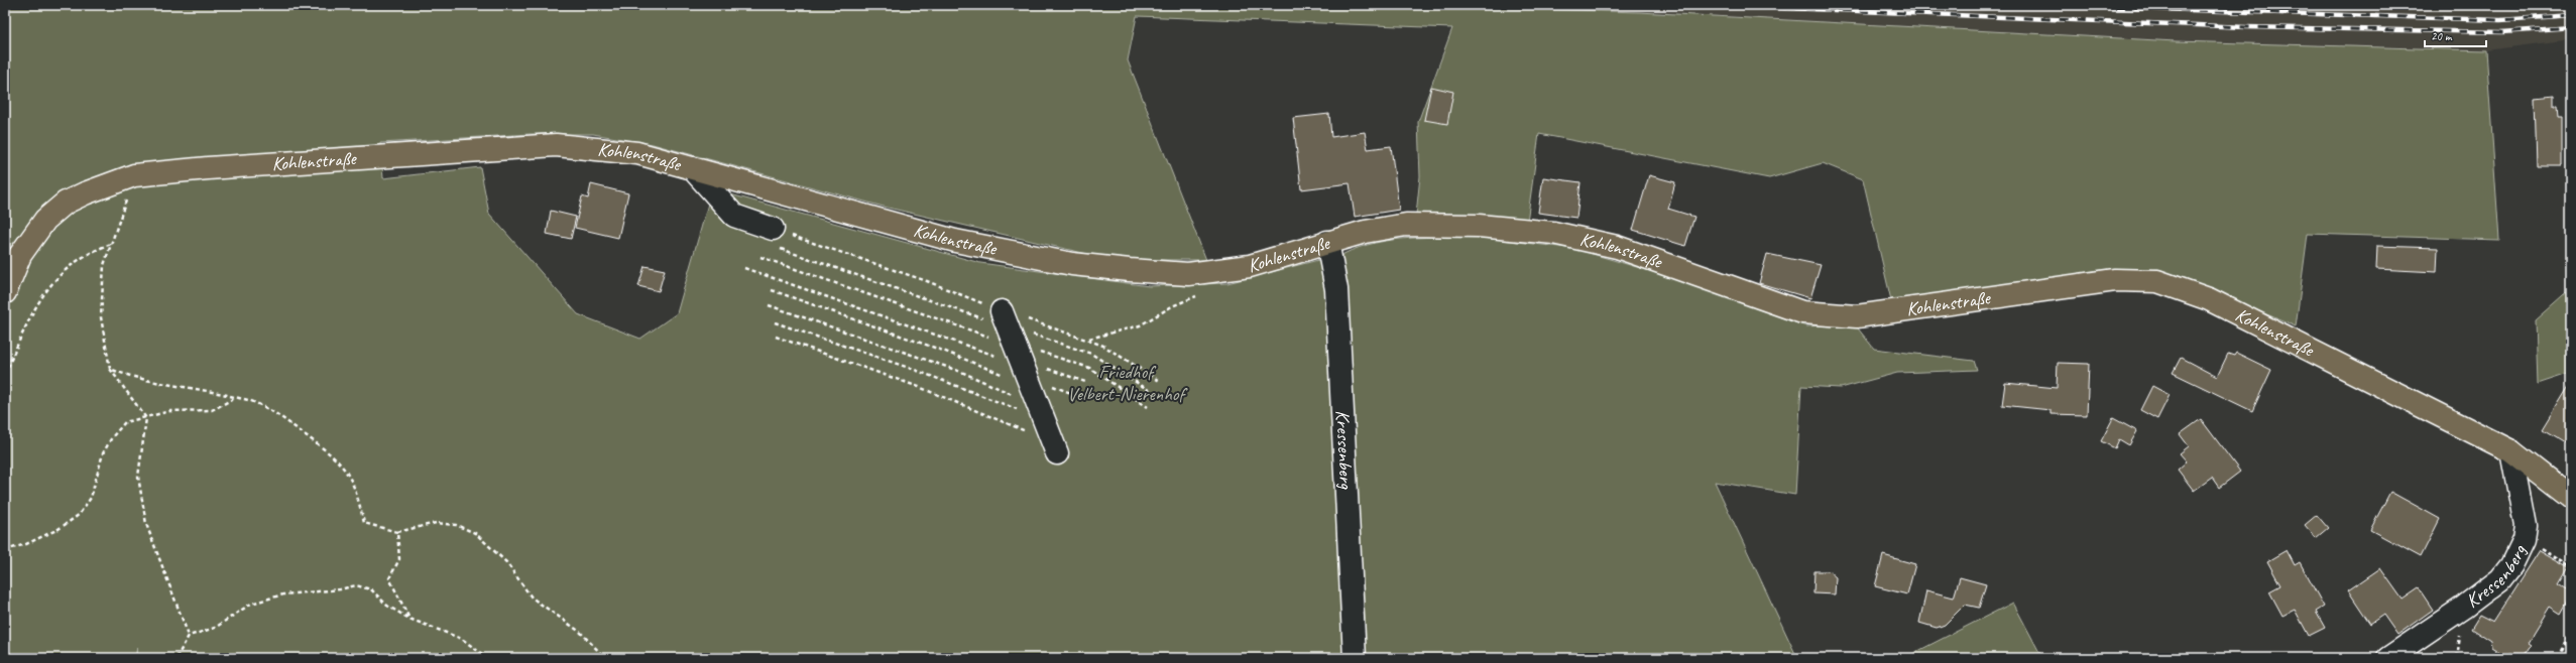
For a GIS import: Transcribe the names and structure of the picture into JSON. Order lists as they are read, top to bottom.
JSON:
{
  "streets": {
    "main road": ["Kohlenstraße"],
    "street": ["Kressenberg"]
  },
  "crossings": [
    ["Kohlenstraße", "Kressenberg"]
  ],
  "parks": ["Friedhof Velbert-Nierenhof"],
  "scale_bar": "20 m"
}
